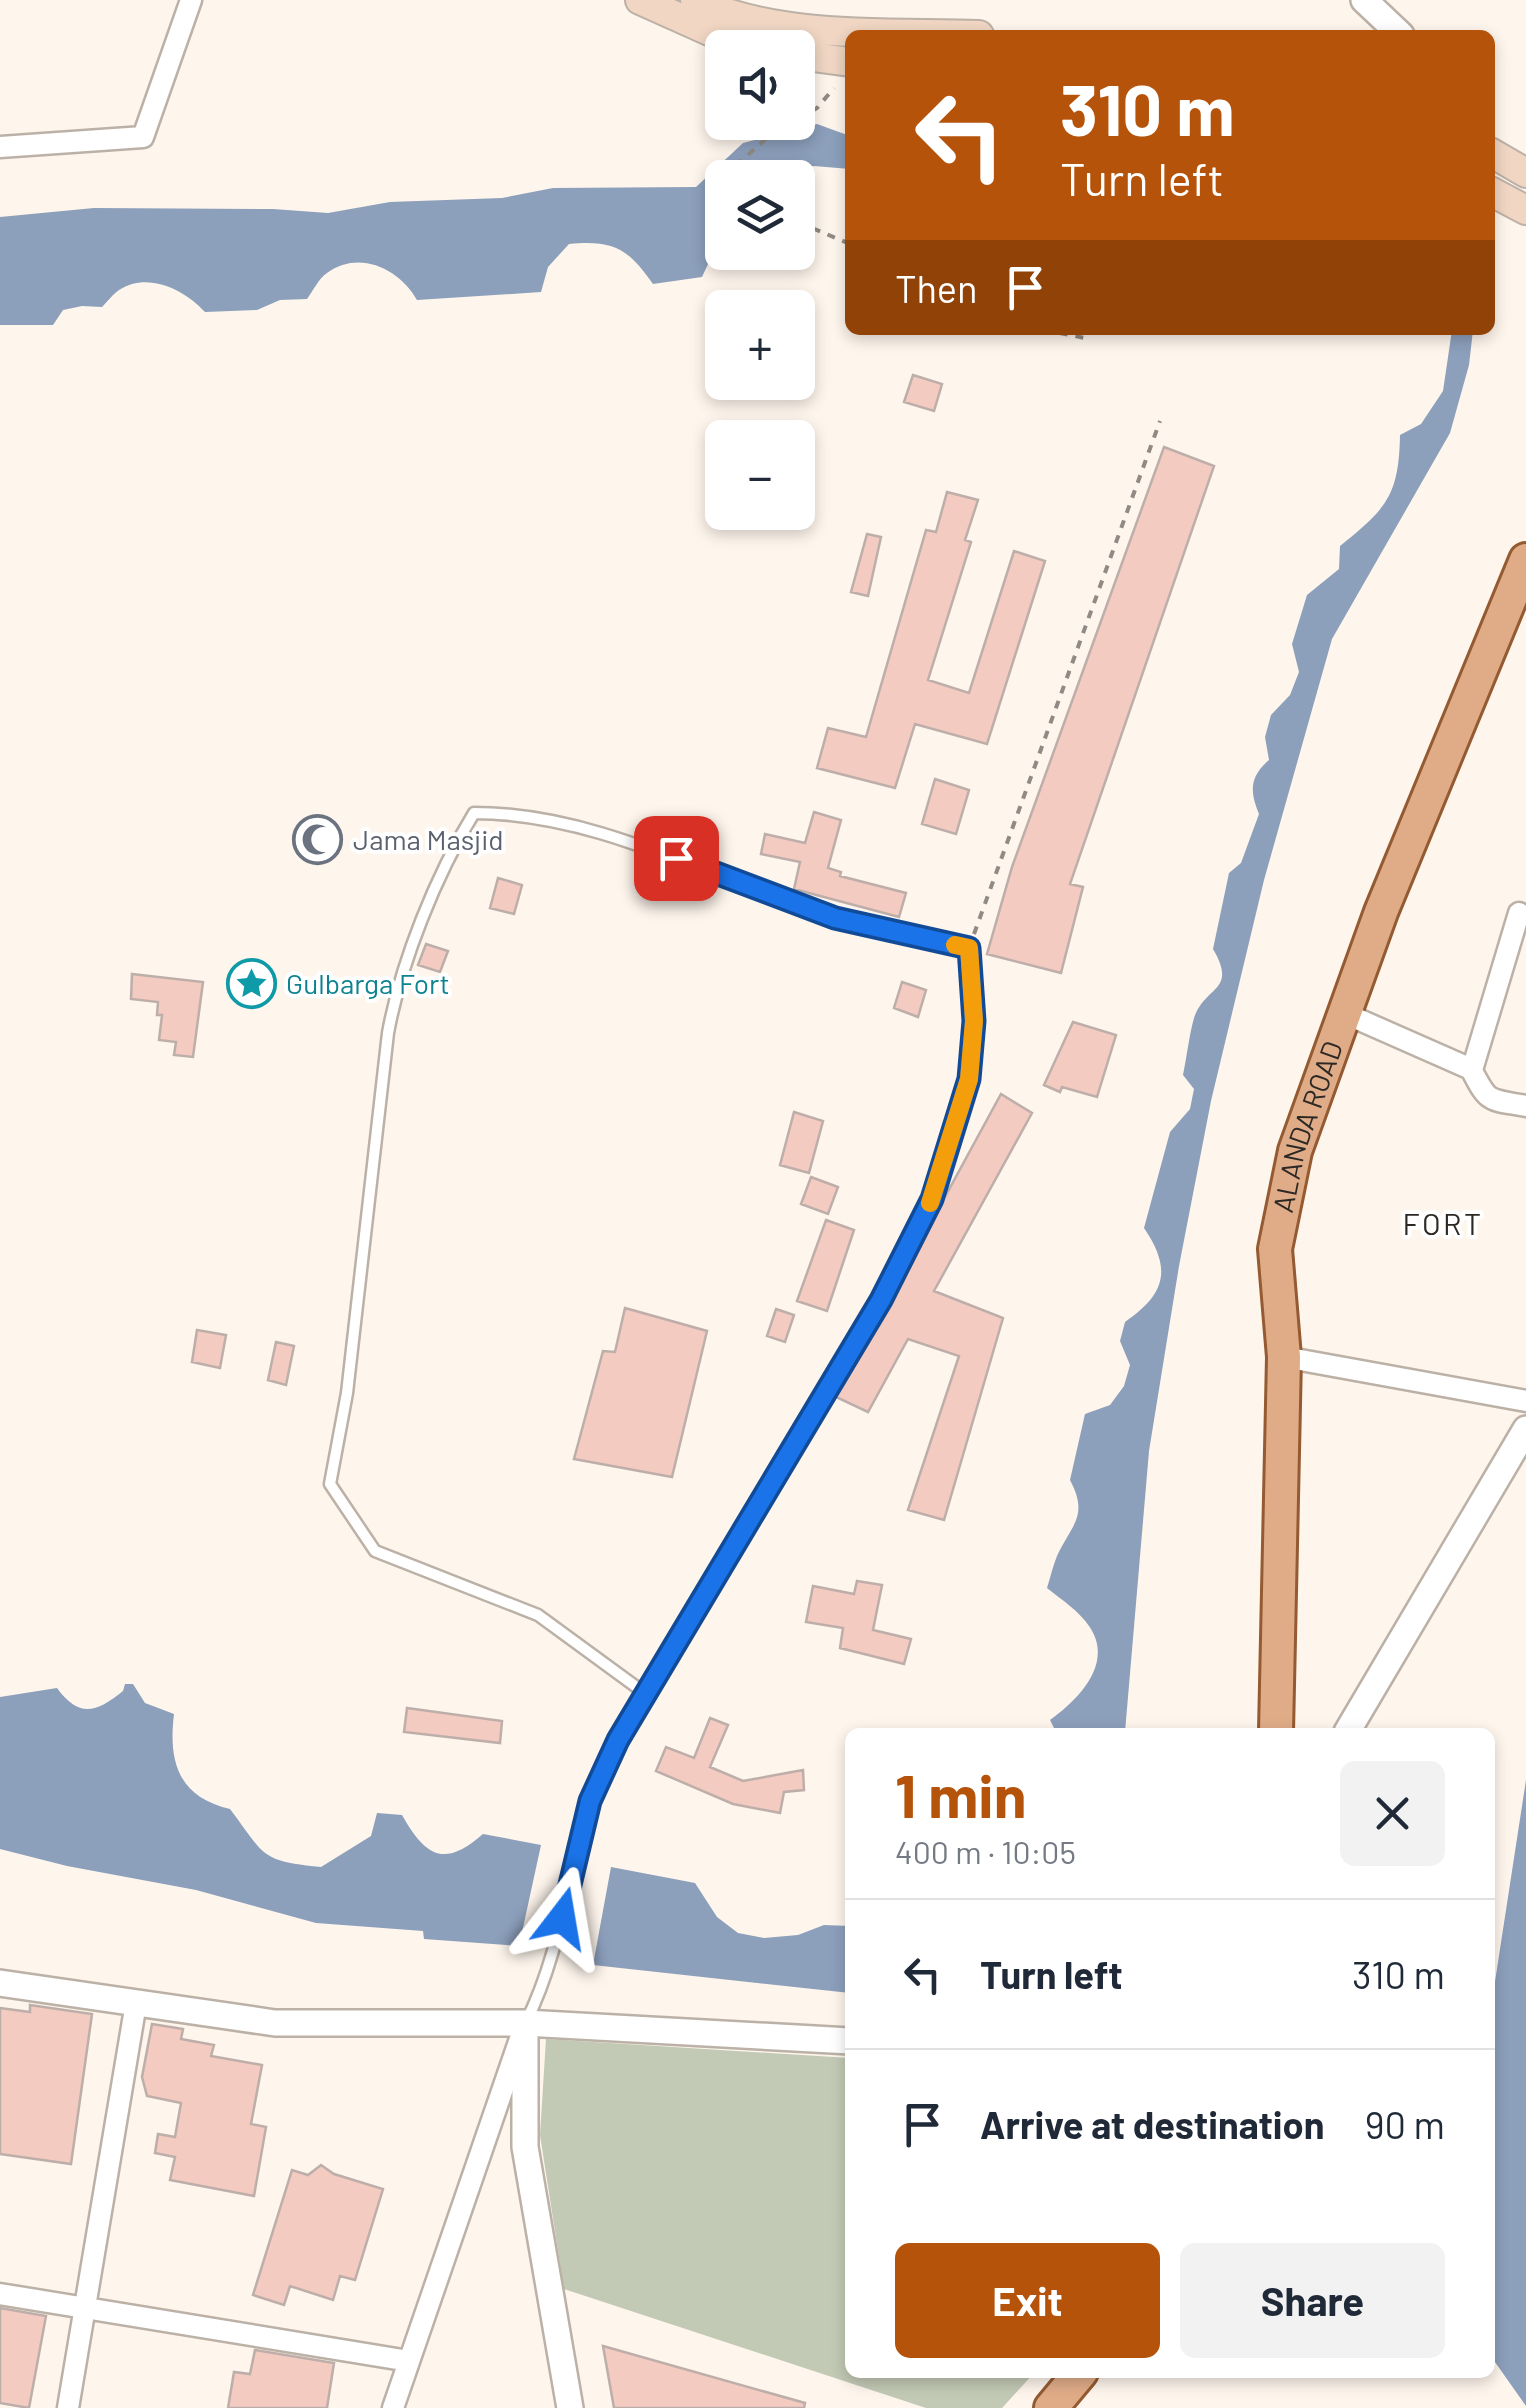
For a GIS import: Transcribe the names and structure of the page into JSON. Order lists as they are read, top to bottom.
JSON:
{
  "streets": {
    "main road": ["ALANDA ROAD"]
  },
  "districts": ["FORT"],
  "places": {
    "mosque": ["Jama Masjid"],
    "place": ["Gulbarga Fort"]
  },
  "page": {
    "map_buttons": ["+", "−"],
    "turn": ["310 m", "Turn left"],
    "then": "Then",
    "heading": ["1 min", "400 m · 10:05"],
    "list": [
      {
        "name": "Turn left",
        "value": "310 m"
      },
      {
        "name": "Arrive at destination",
        "value": "90 m"
      }
    ],
    "buttons": ["Exit", "Share"]
  }
}
